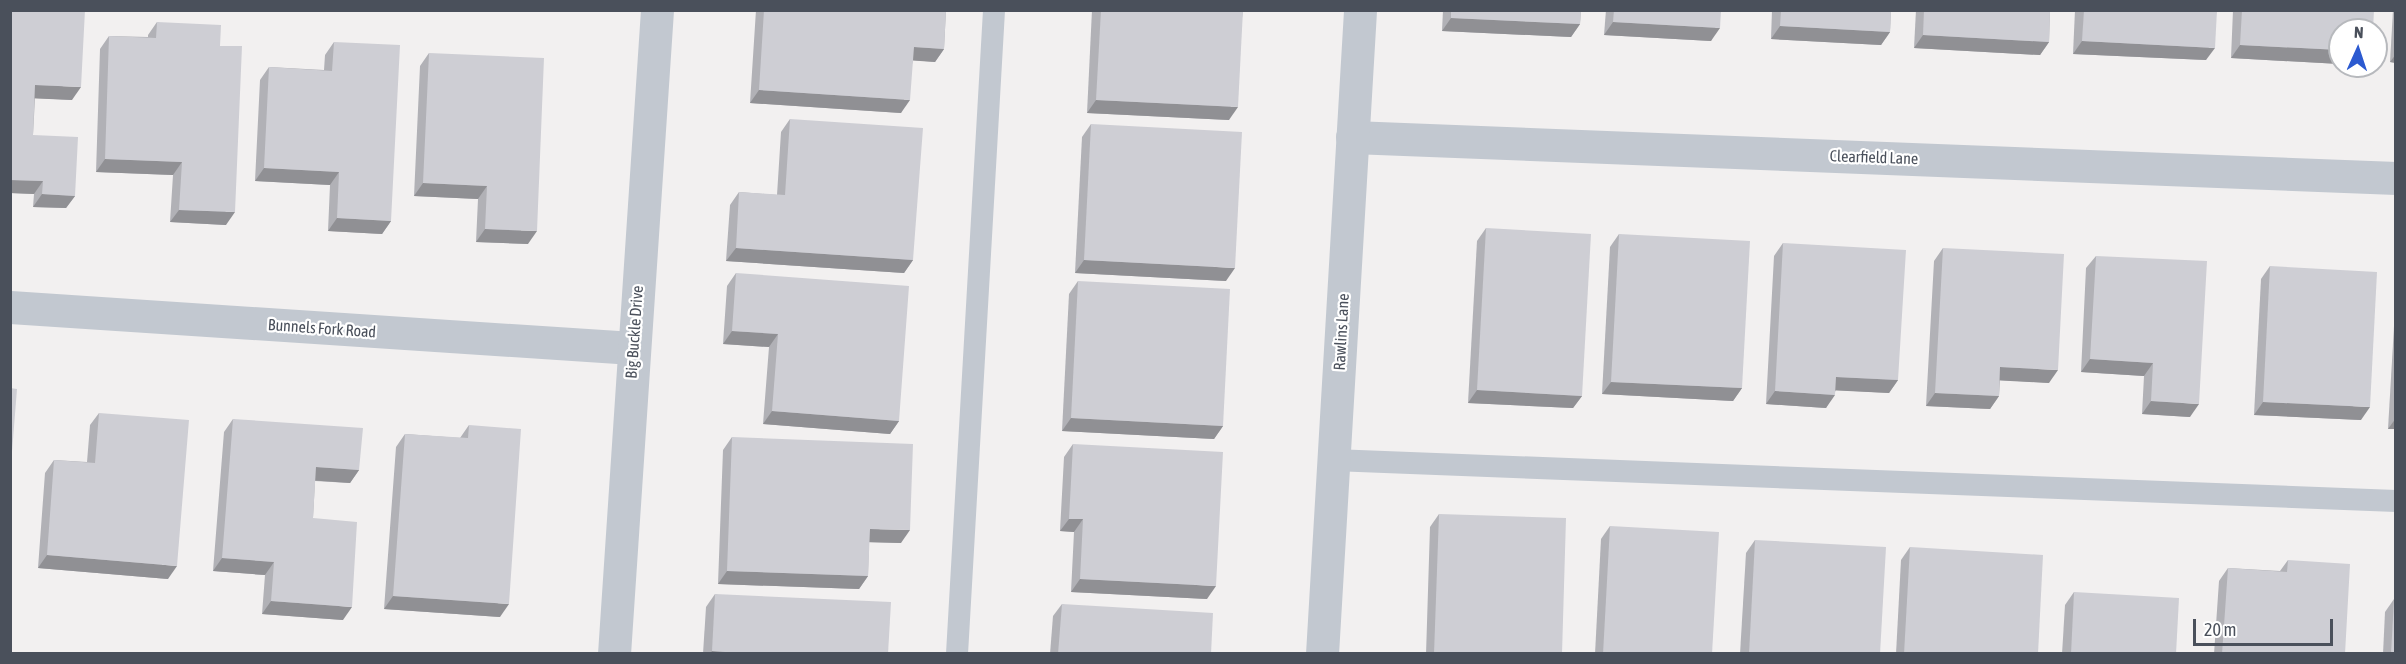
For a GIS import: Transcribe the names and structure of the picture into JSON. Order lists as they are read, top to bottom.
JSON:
{
  "streets": {
    "street": [
      "Clearfield Lane",
      "Bunnels Fork Road",
      "Big Buckle Drive",
      "Rawlins Lane"
    ]
  },
  "crossings": [
    ["Clearfield Lane", "Rawlins Lane"],
    ["Bunnels Fork Road", "Big Buckle Drive"]
  ],
  "scale_bar": "20 m",
  "north": "top"
}
